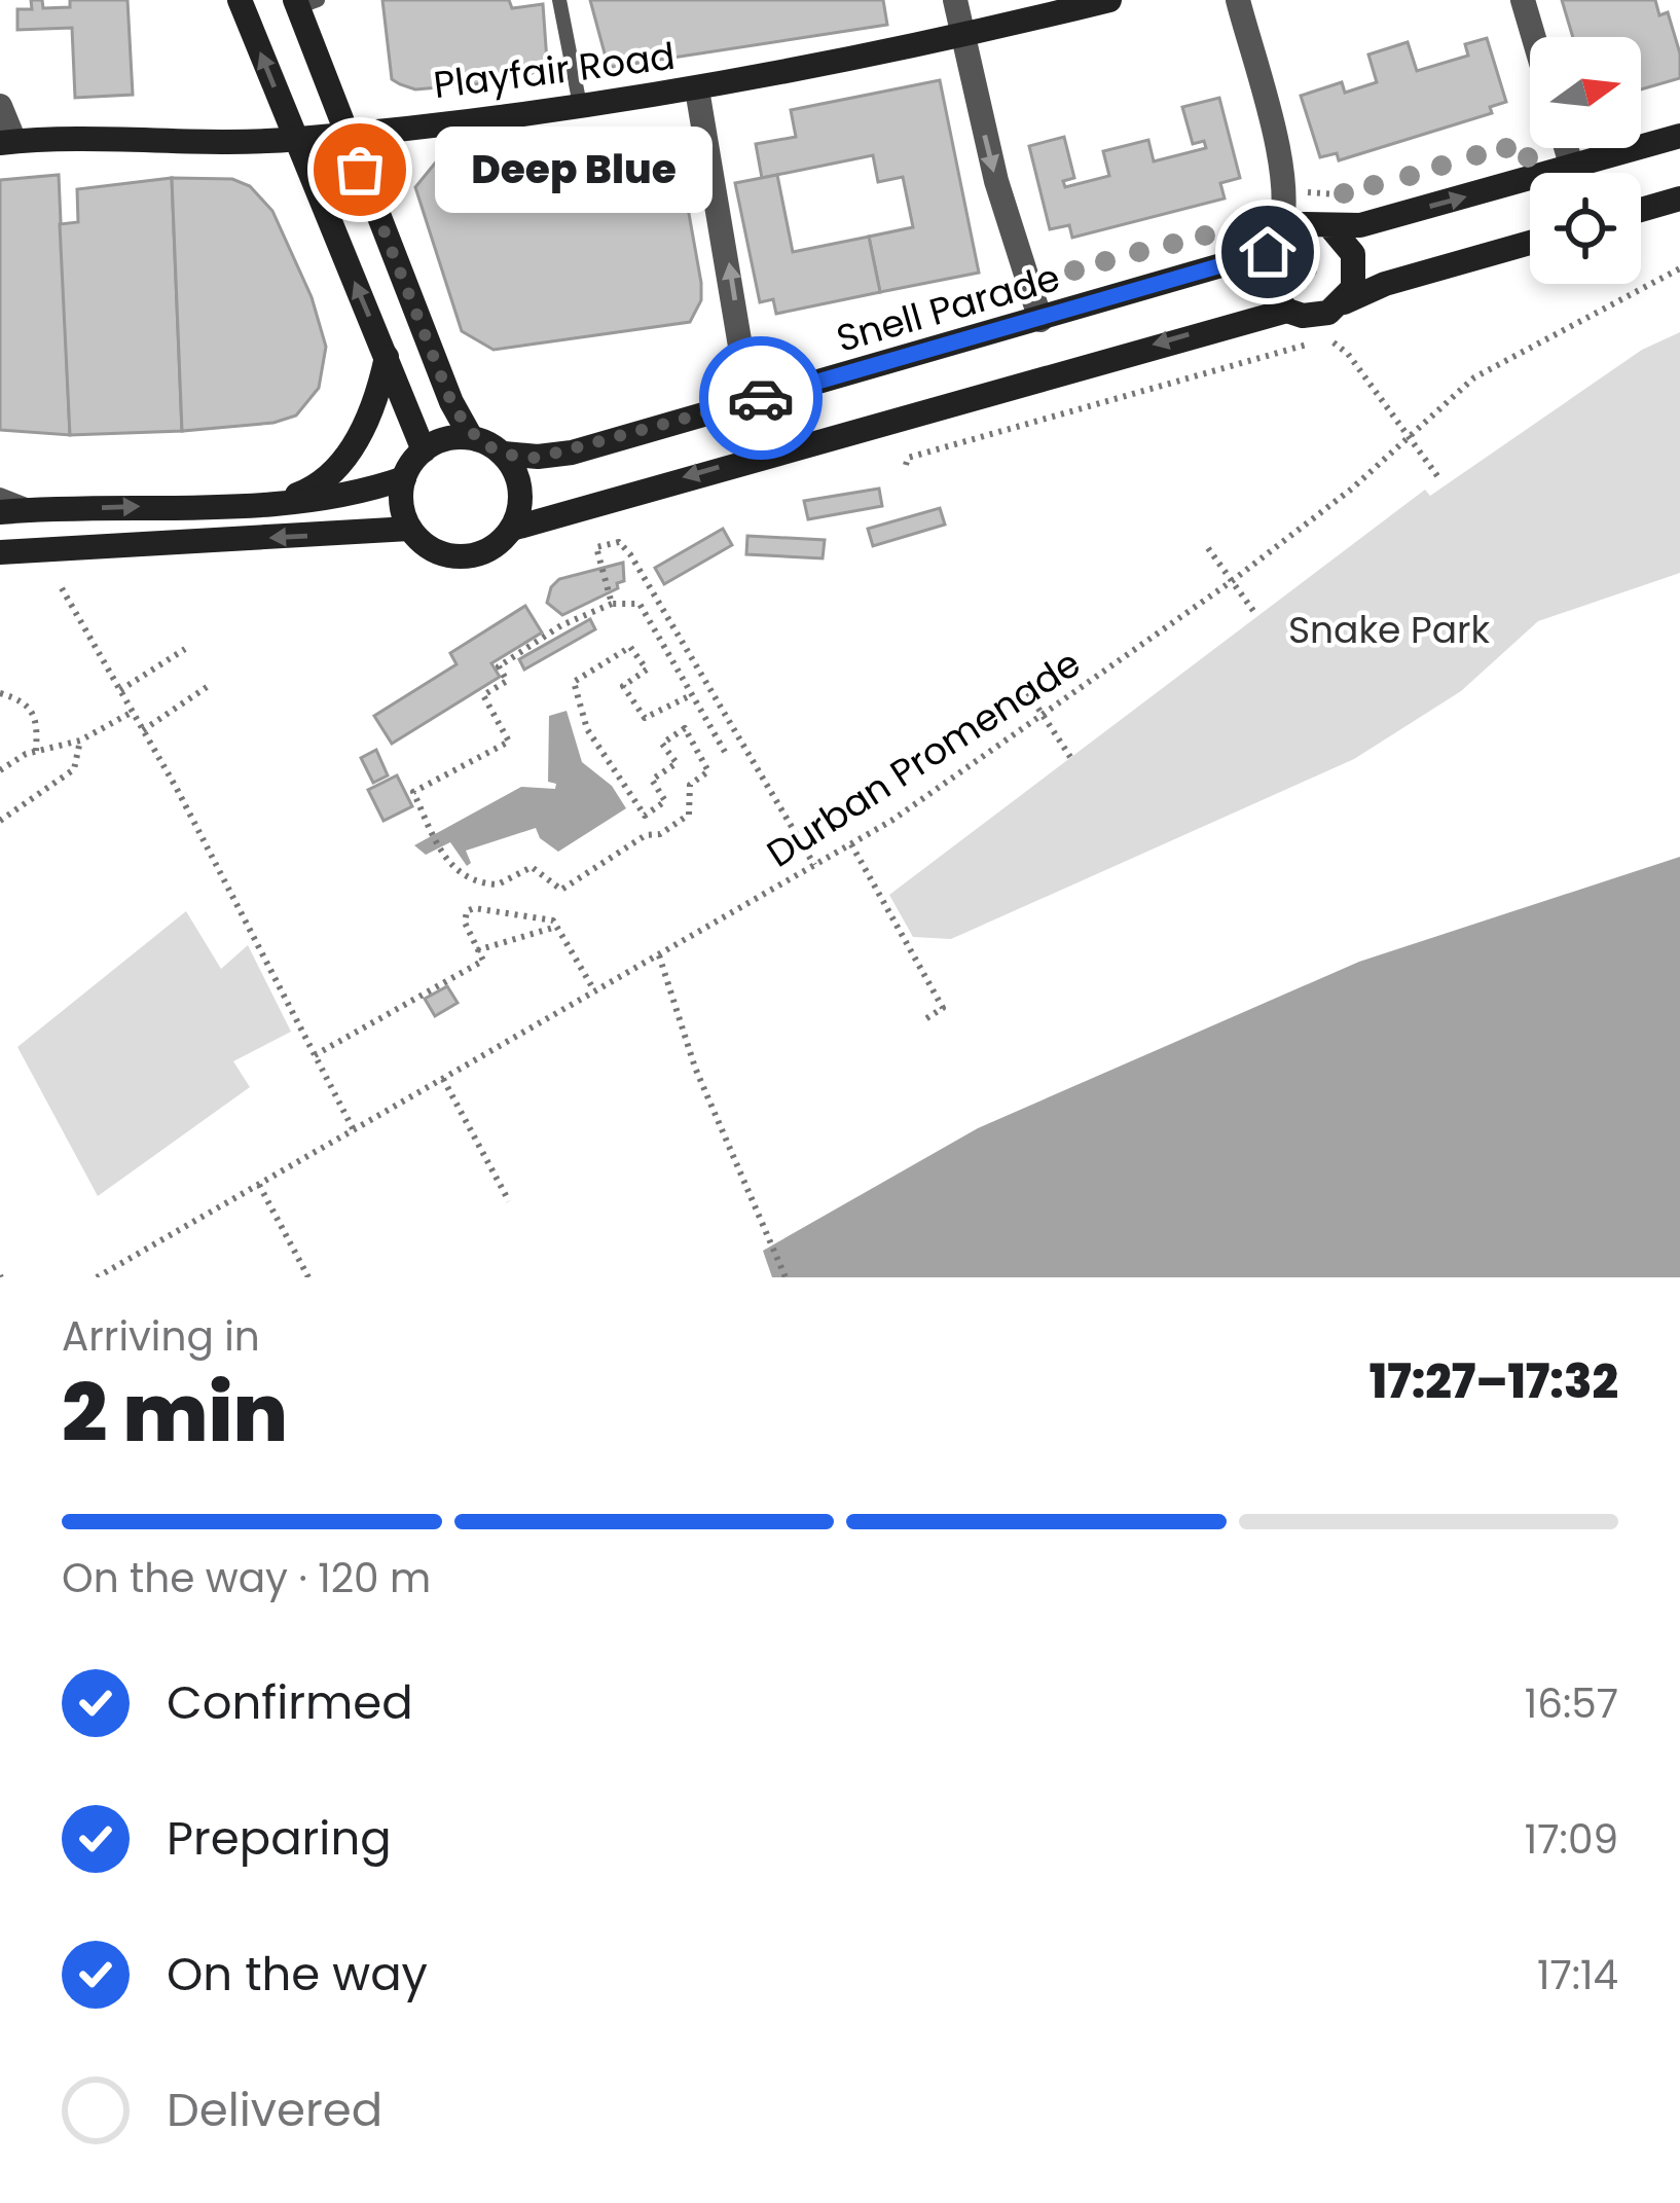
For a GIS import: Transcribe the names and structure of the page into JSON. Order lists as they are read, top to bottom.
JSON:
{
  "streets": {
    "main road": ["Playfair Road", "Snell Parade"],
    "path": ["Durban Promenade"]
  },
  "parks": ["Snake Park"],
  "places": ["Deep Blue"],
  "north": "right",
  "page": {
    "bubble": "Deep Blue",
    "heading": ["2 min", "Arriving in", "17:27–17:32"],
    "bar": "On the way · 120 m",
    "list": [
      ["Confirmed", "16:57"],
      ["Preparing", "17:09"],
      ["On the way", "17:14"],
      "Delivered"
    ]
  }
}
